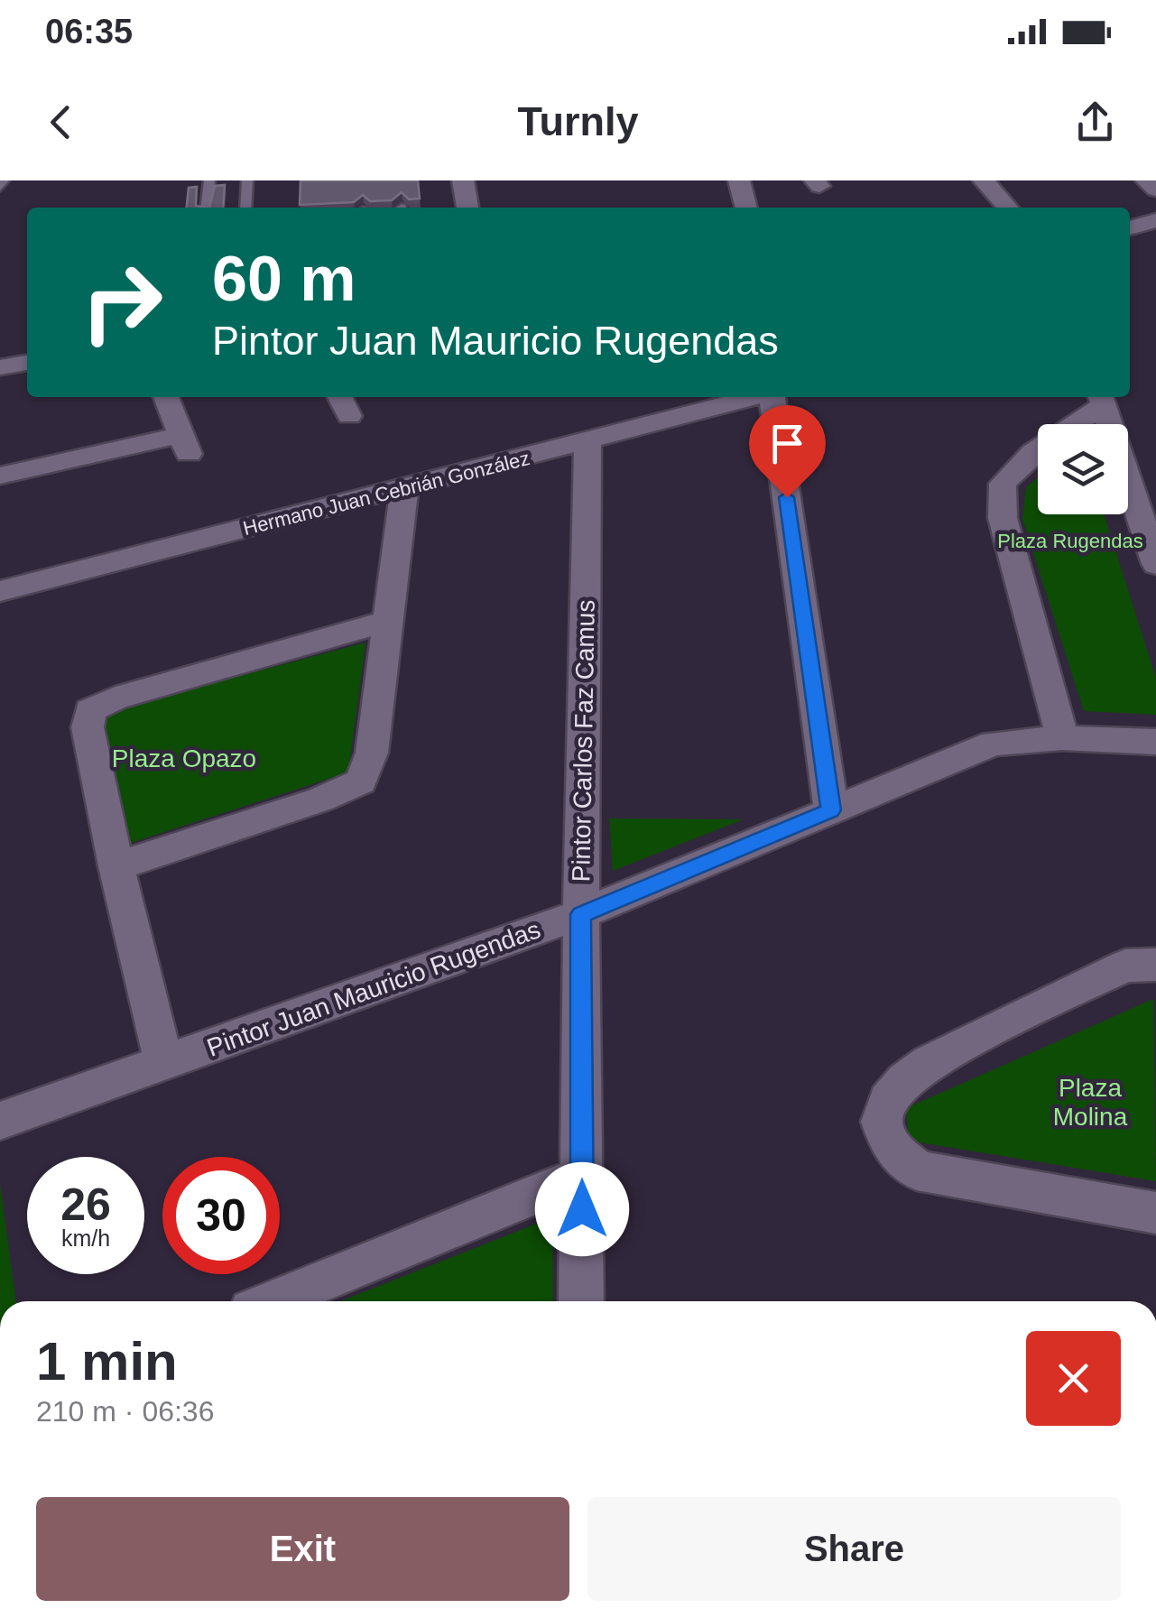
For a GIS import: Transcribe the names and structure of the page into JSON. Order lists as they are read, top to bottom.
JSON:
{
  "streets": {
    "street": ["Hermano Juan Cebrián González", "Pintor Carlos Faz Camus", "Pintor Juan Mauricio Rugendas"]
  },
  "crossings": [
    ["Hermano Juan Cebrián González", "Pintor Carlos Faz Camus"],
    ["Pintor Carlos Faz Camus", "Pintor Juan Mauricio Rugendas"]
  ],
  "parks": ["Plaza Rugendas", "Plaza Opazo", "Plaza Molina"],
  "page": {
    "status": "06:35",
    "header": "Turnly",
    "turn": ["60 m", "Pintor Juan Mauricio Rugendas"],
    "speed": "26 km/h",
    "limit": "30",
    "heading": ["1 min", "210 m · 06:36"],
    "buttons": ["Exit", "Share"]
  }
}
